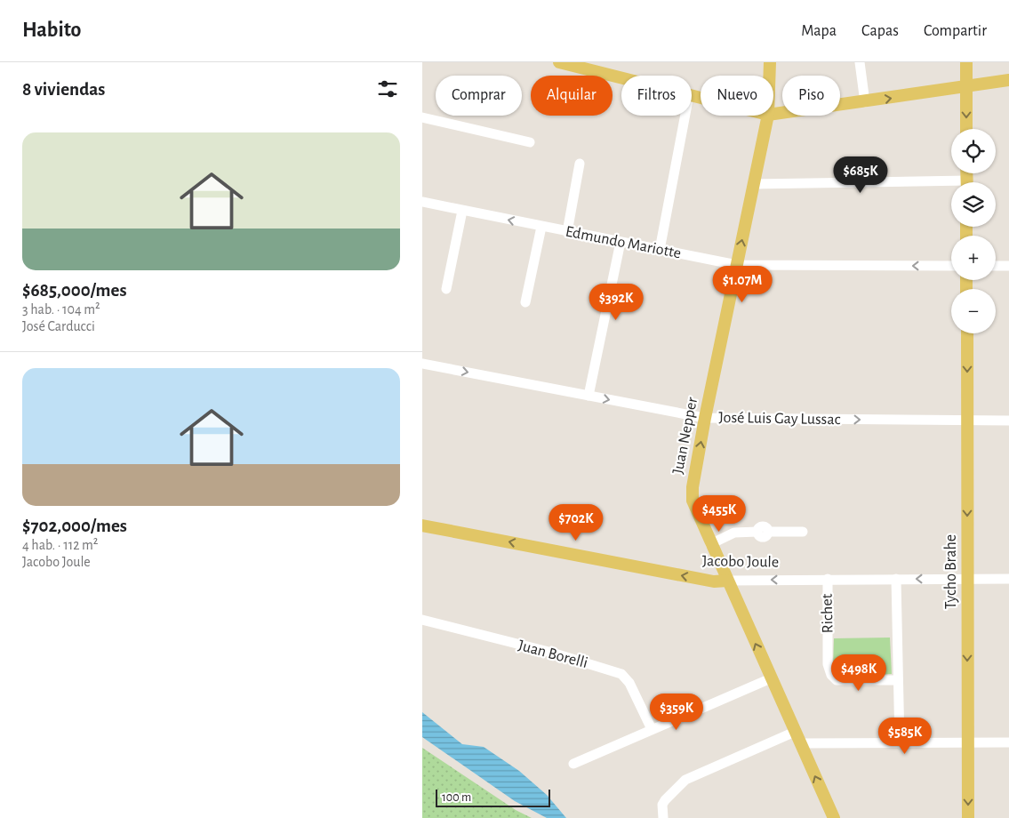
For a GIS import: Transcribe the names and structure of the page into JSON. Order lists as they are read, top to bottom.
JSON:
{
  "streets": {
    "main road": ["Juan Nepper", "Jacobo Joule", "Tycho Brahe"],
    "street": [
      "Edmundo Mariotte",
      "José Luis Gay Lussac",
      "Richet",
      "Juan Borelli"
    ]
  },
  "crossings": [
    ["Edmundo Mariotte", "Juan Nepper"],
    ["José Luis Gay Lussac", "Juan Nepper"],
    ["José Luis Gay Lussac", "Tycho Brahe"],
    ["Juan Nepper", "Jacobo Joule"],
    ["Jacobo Joule", "Tycho Brahe"],
    ["Jacobo Joule", "Richet"]
  ],
  "one_way": [
    "José Luis Gay Lussac",
    "Juan Nepper",
    "Jacobo Joule",
    "Tycho Brahe"
  ],
  "scale_bar": "100 m",
  "page": {
    "header": "Habito",
    "nav": ["Mapa", "Capas", "Compartir"],
    "heading": "8 viviendas",
    "chip": [
      "Comprar",
      "Alquilar",
      "Filtros",
      "Nuevo",
      "Piso"
    ],
    "list": [
      {
        "name": "$685,000/mes",
        "note": "3 hab. · 104 m² · José Carducci"
      },
      {
        "name": "$702,000/mes",
        "note": "4 hab. · 112 m² · Jacobo Joule"
      }
    ],
    "map_buttons": ["+", "−"],
    "price": [
      "$685K",
      "$1.07M",
      "$392K",
      "$455K",
      "$702K",
      "$498K",
      "$359K",
      "$585K"
    ],
    "scale": "100 m"
  }
}
